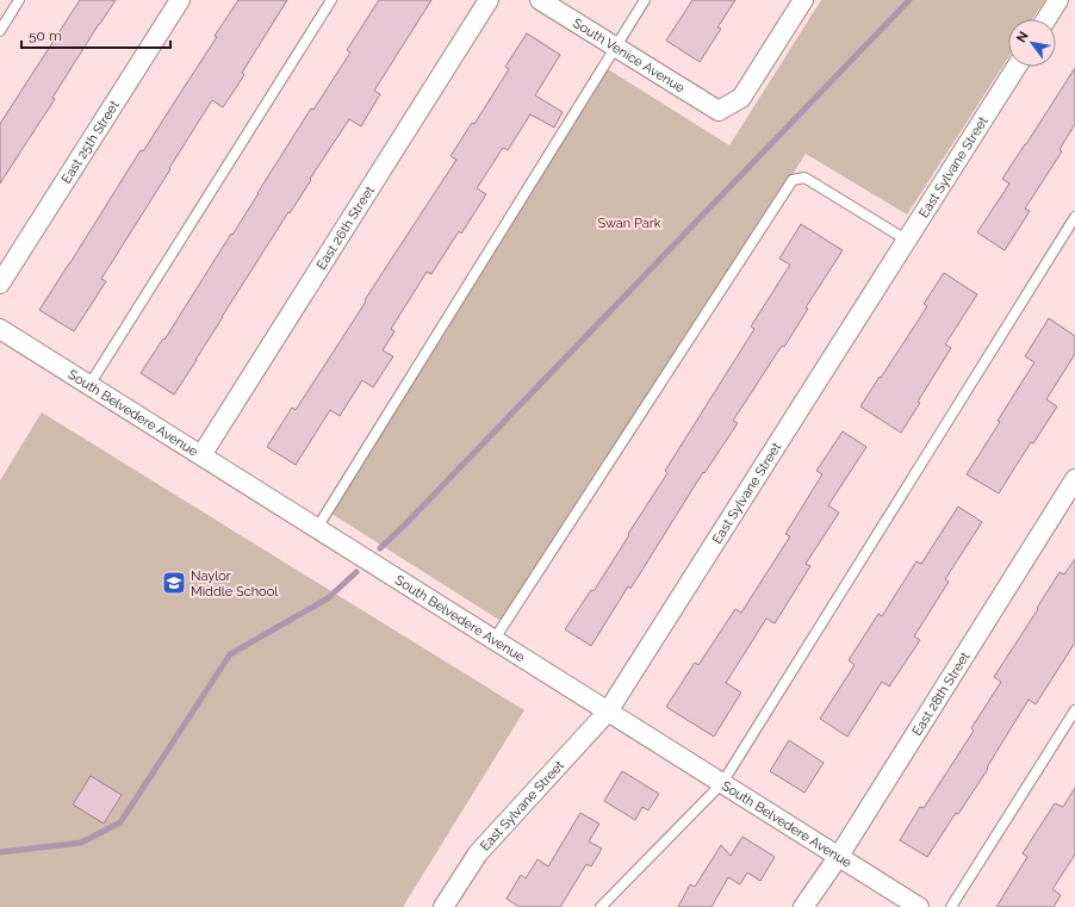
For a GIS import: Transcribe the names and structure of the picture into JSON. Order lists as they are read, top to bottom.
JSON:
{
  "streets": {
    "street": [
      "South Venice Avenue",
      "East 25th Street",
      "East Sylvane Street",
      "East 26th Street",
      "South Belvedere Avenue",
      "East 28th Street"
    ]
  },
  "crossings": [
    ["East Sylvane Street", "South Belvedere Avenue"],
    ["East 26th Street", "South Belvedere Avenue"],
    ["South Belvedere Avenue", "East 28th Street"]
  ],
  "parks": ["Swan Park"],
  "places": {
    "school or university": ["Naylor Middle School"]
  },
  "scale_bar": "50 m",
  "north": "top left"
}
